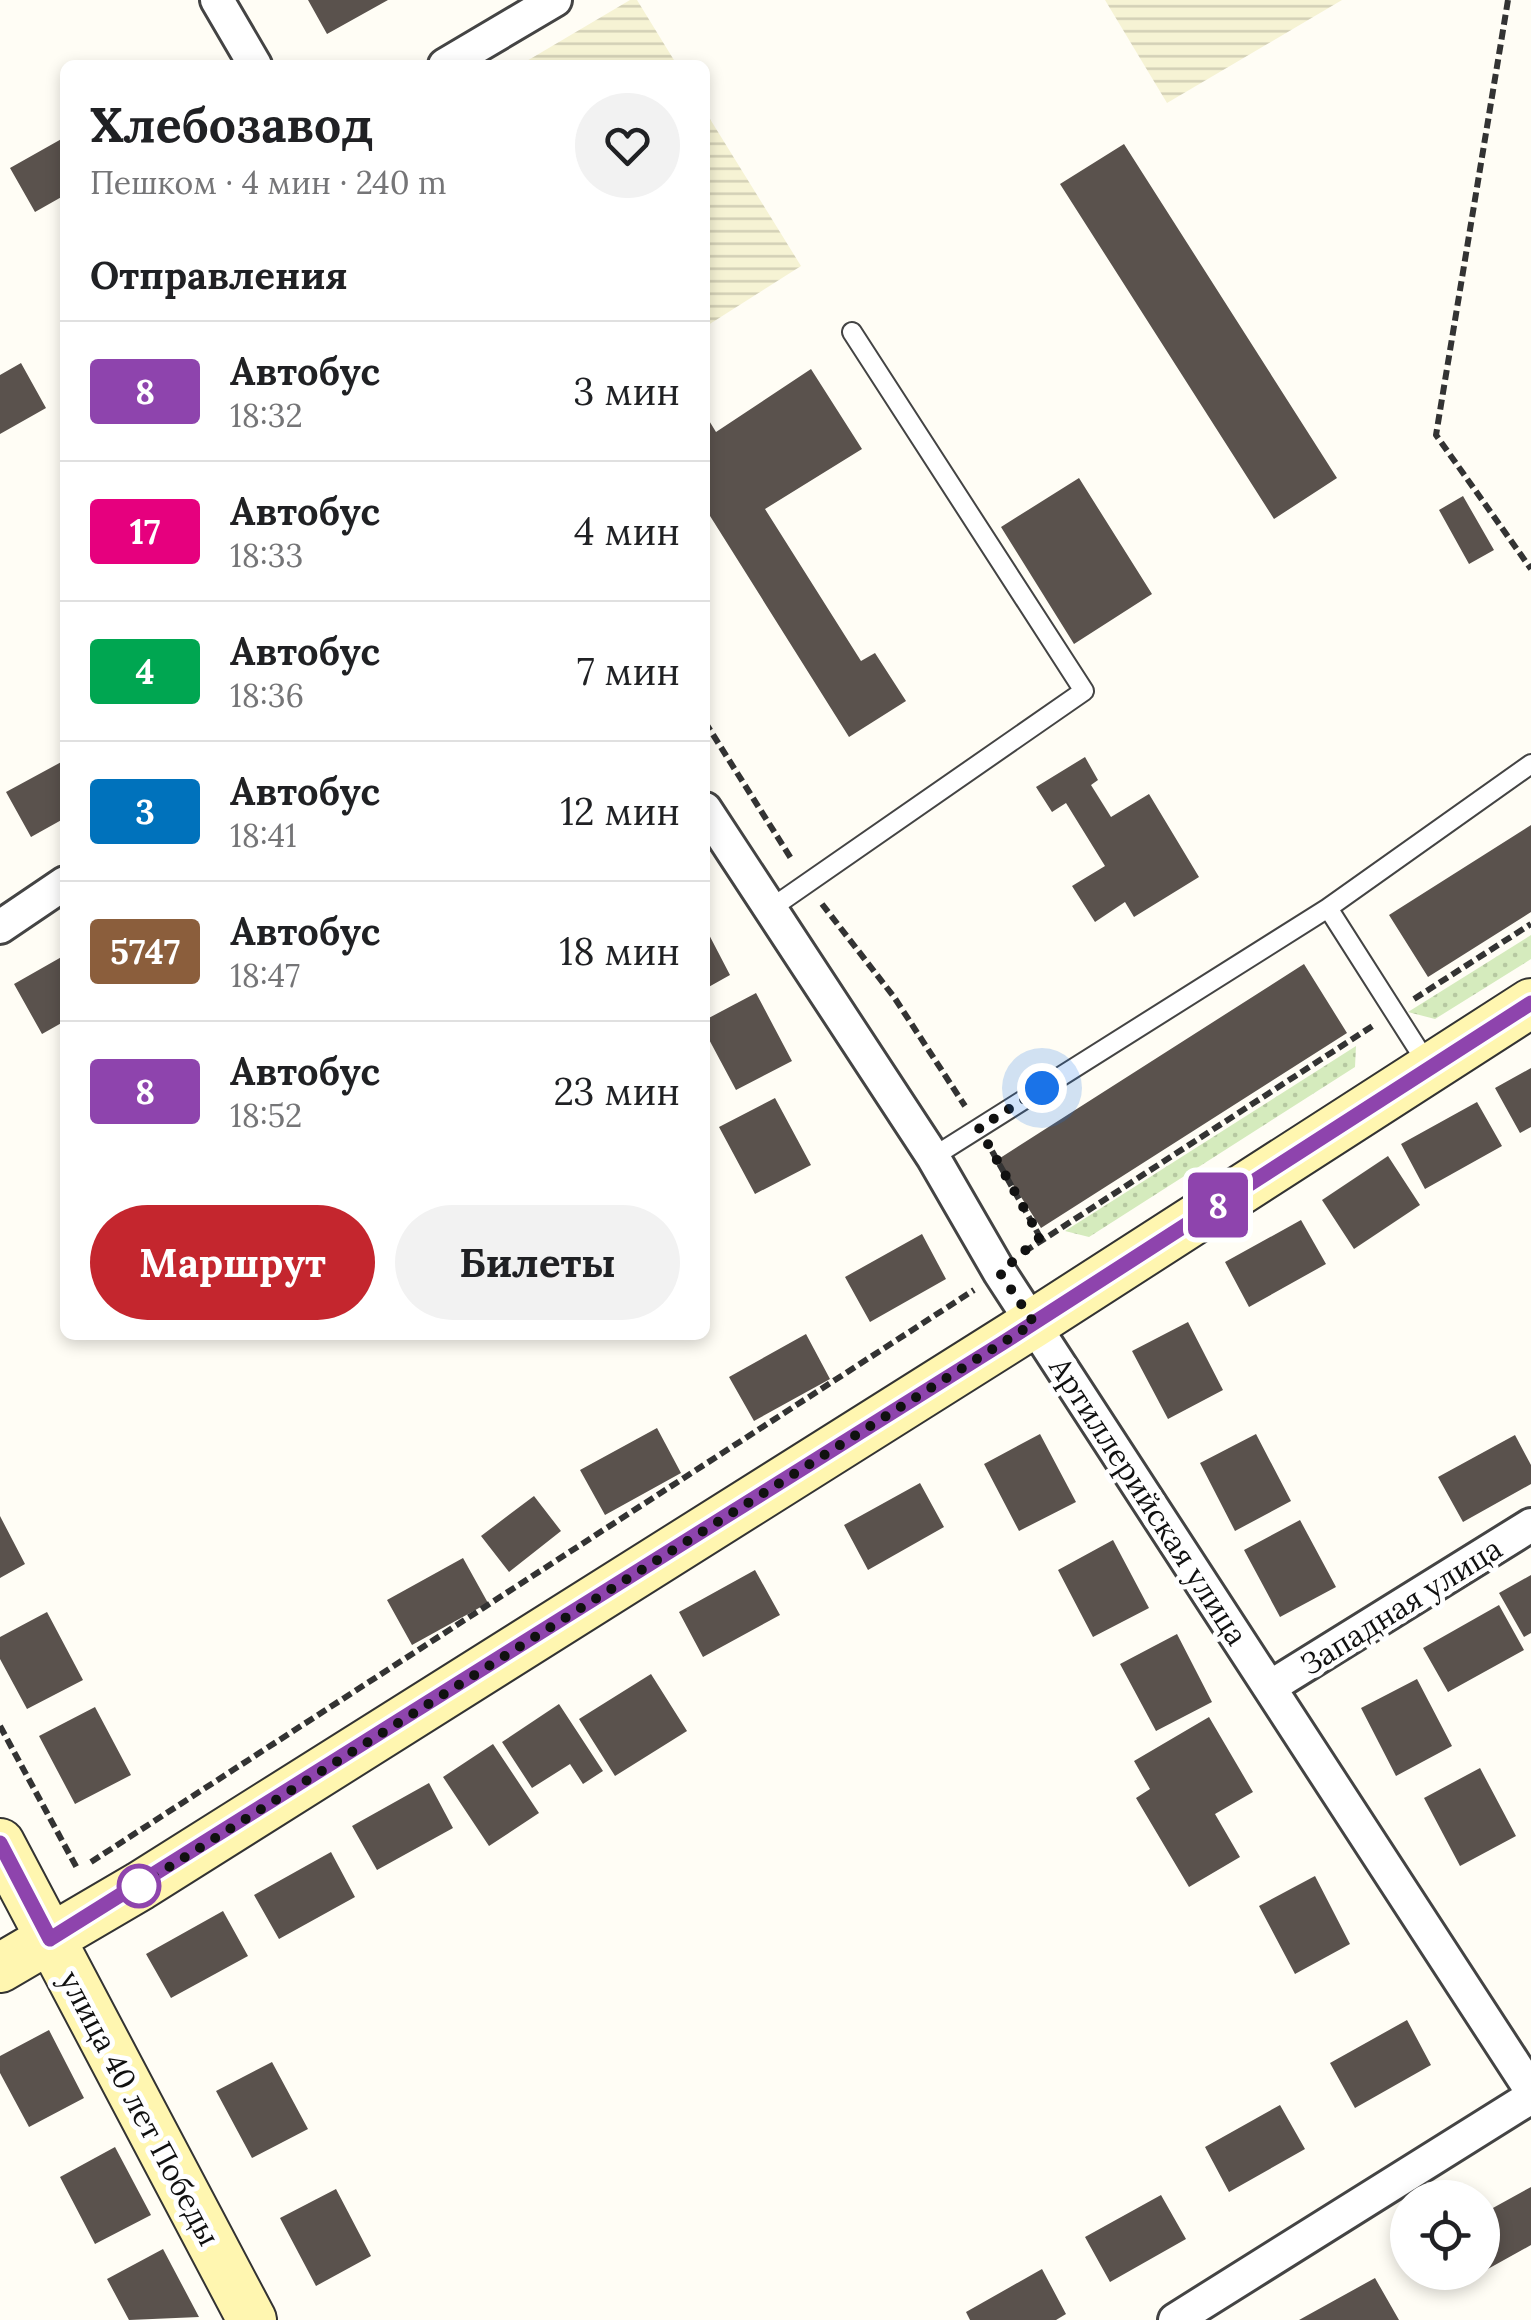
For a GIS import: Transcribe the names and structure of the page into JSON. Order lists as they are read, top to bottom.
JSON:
{
  "streets": {
    "street": ["Артиллерийская улица", "Западная улица", "улица 40 лет Победы"]
  },
  "crossings": [
    ["Артиллерийская улица", "Западная улица"]
  ],
  "lines": ["bus line 8"],
  "page": {
    "on_map": "8",
    "heading": [
      ["Хлебозавод", "Пешком · 4 мин · 240 m"],
      "Отправления"
    ],
    "list": [
      {
        "mark": "8",
        "name": "Автобус",
        "note": "18:32",
        "value": "3 мин"
      },
      {
        "mark": "17",
        "name": "Автобус",
        "note": "18:33",
        "value": "4 мин"
      },
      {
        "mark": "4",
        "name": "Автобус",
        "note": "18:36",
        "value": "7 мин"
      },
      {
        "mark": "3",
        "name": "Автобус",
        "note": "18:41",
        "value": "12 мин"
      },
      {
        "mark": "5747",
        "name": "Автобус",
        "note": "18:47",
        "value": "18 мин"
      },
      {
        "mark": "8",
        "name": "Автобус",
        "note": "18:52",
        "value": "23 мин"
      }
    ],
    "buttons": ["Маршрут", "Билеты"]
  }
}
